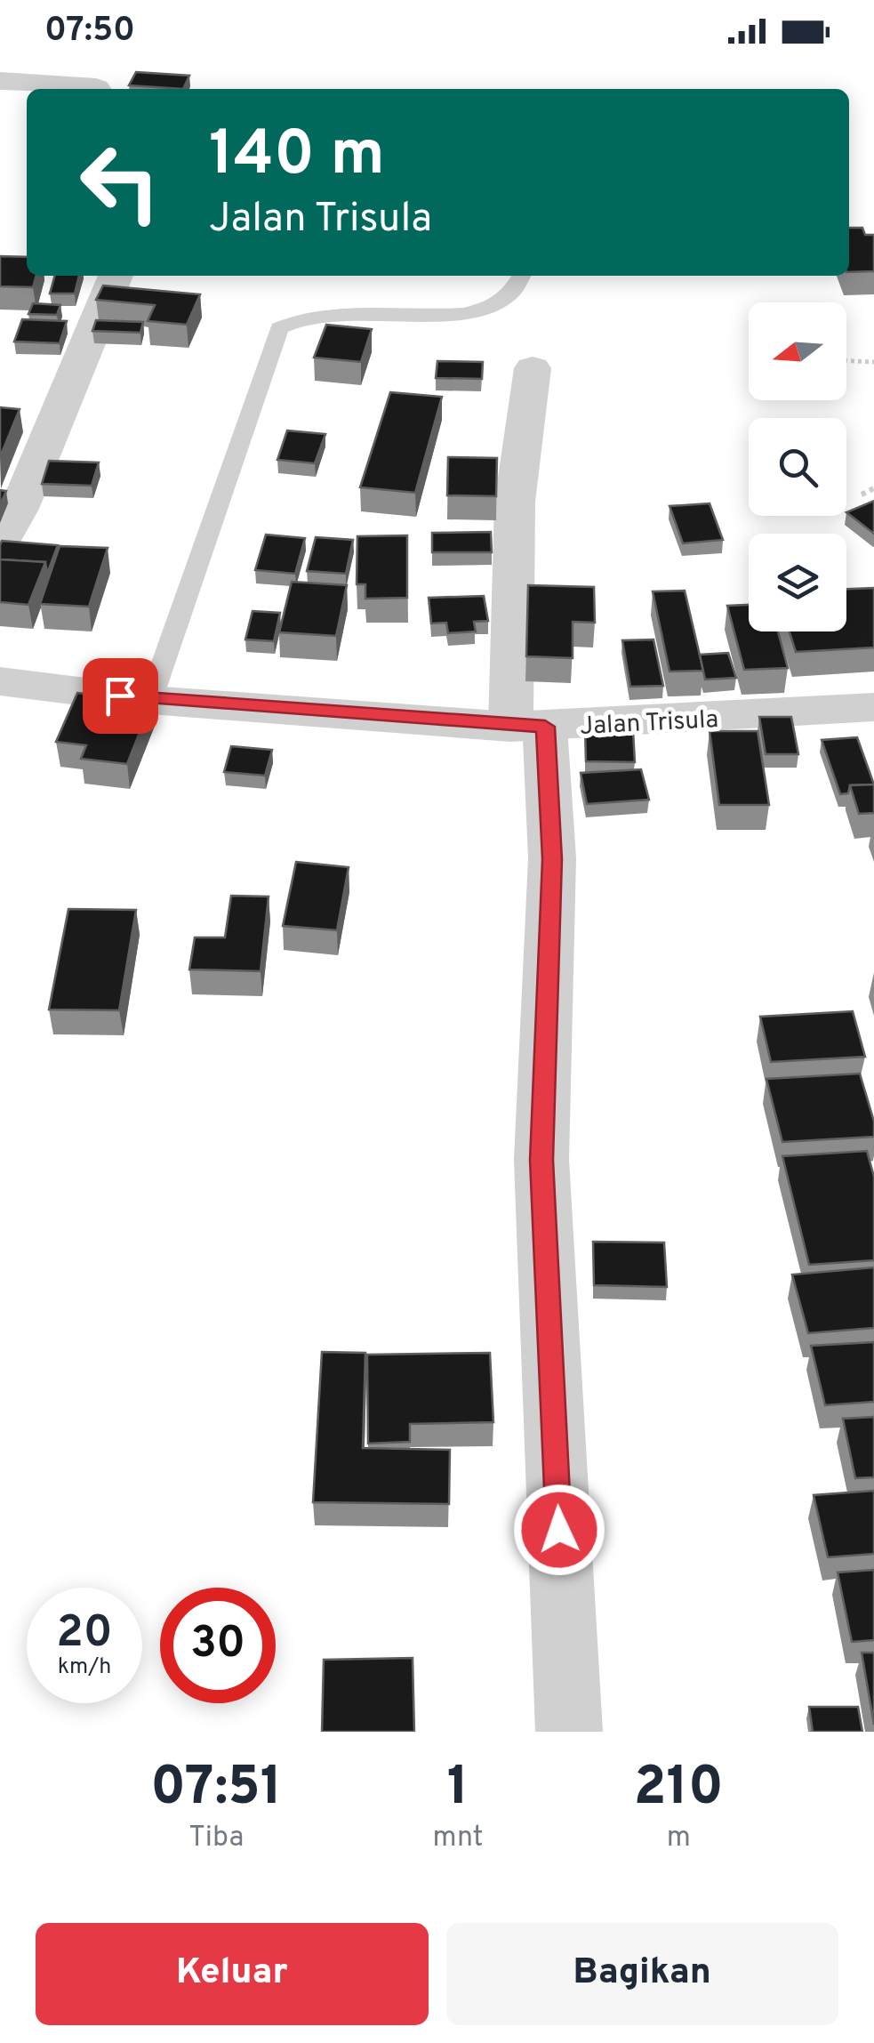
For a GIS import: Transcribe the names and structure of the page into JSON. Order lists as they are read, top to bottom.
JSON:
{
  "streets": {
    "street": ["Jalan Trisula"]
  },
  "north": "left",
  "page": {
    "status": "07:50",
    "turn": ["140 m", "Jalan Trisula"],
    "speed": "20 km/h",
    "limit": "30",
    "eta": [
      "07:51",
      "Tiba",
      "1",
      "mnt",
      "210",
      "m"
    ],
    "buttons": ["Keluar", "Bagikan"]
  }
}
